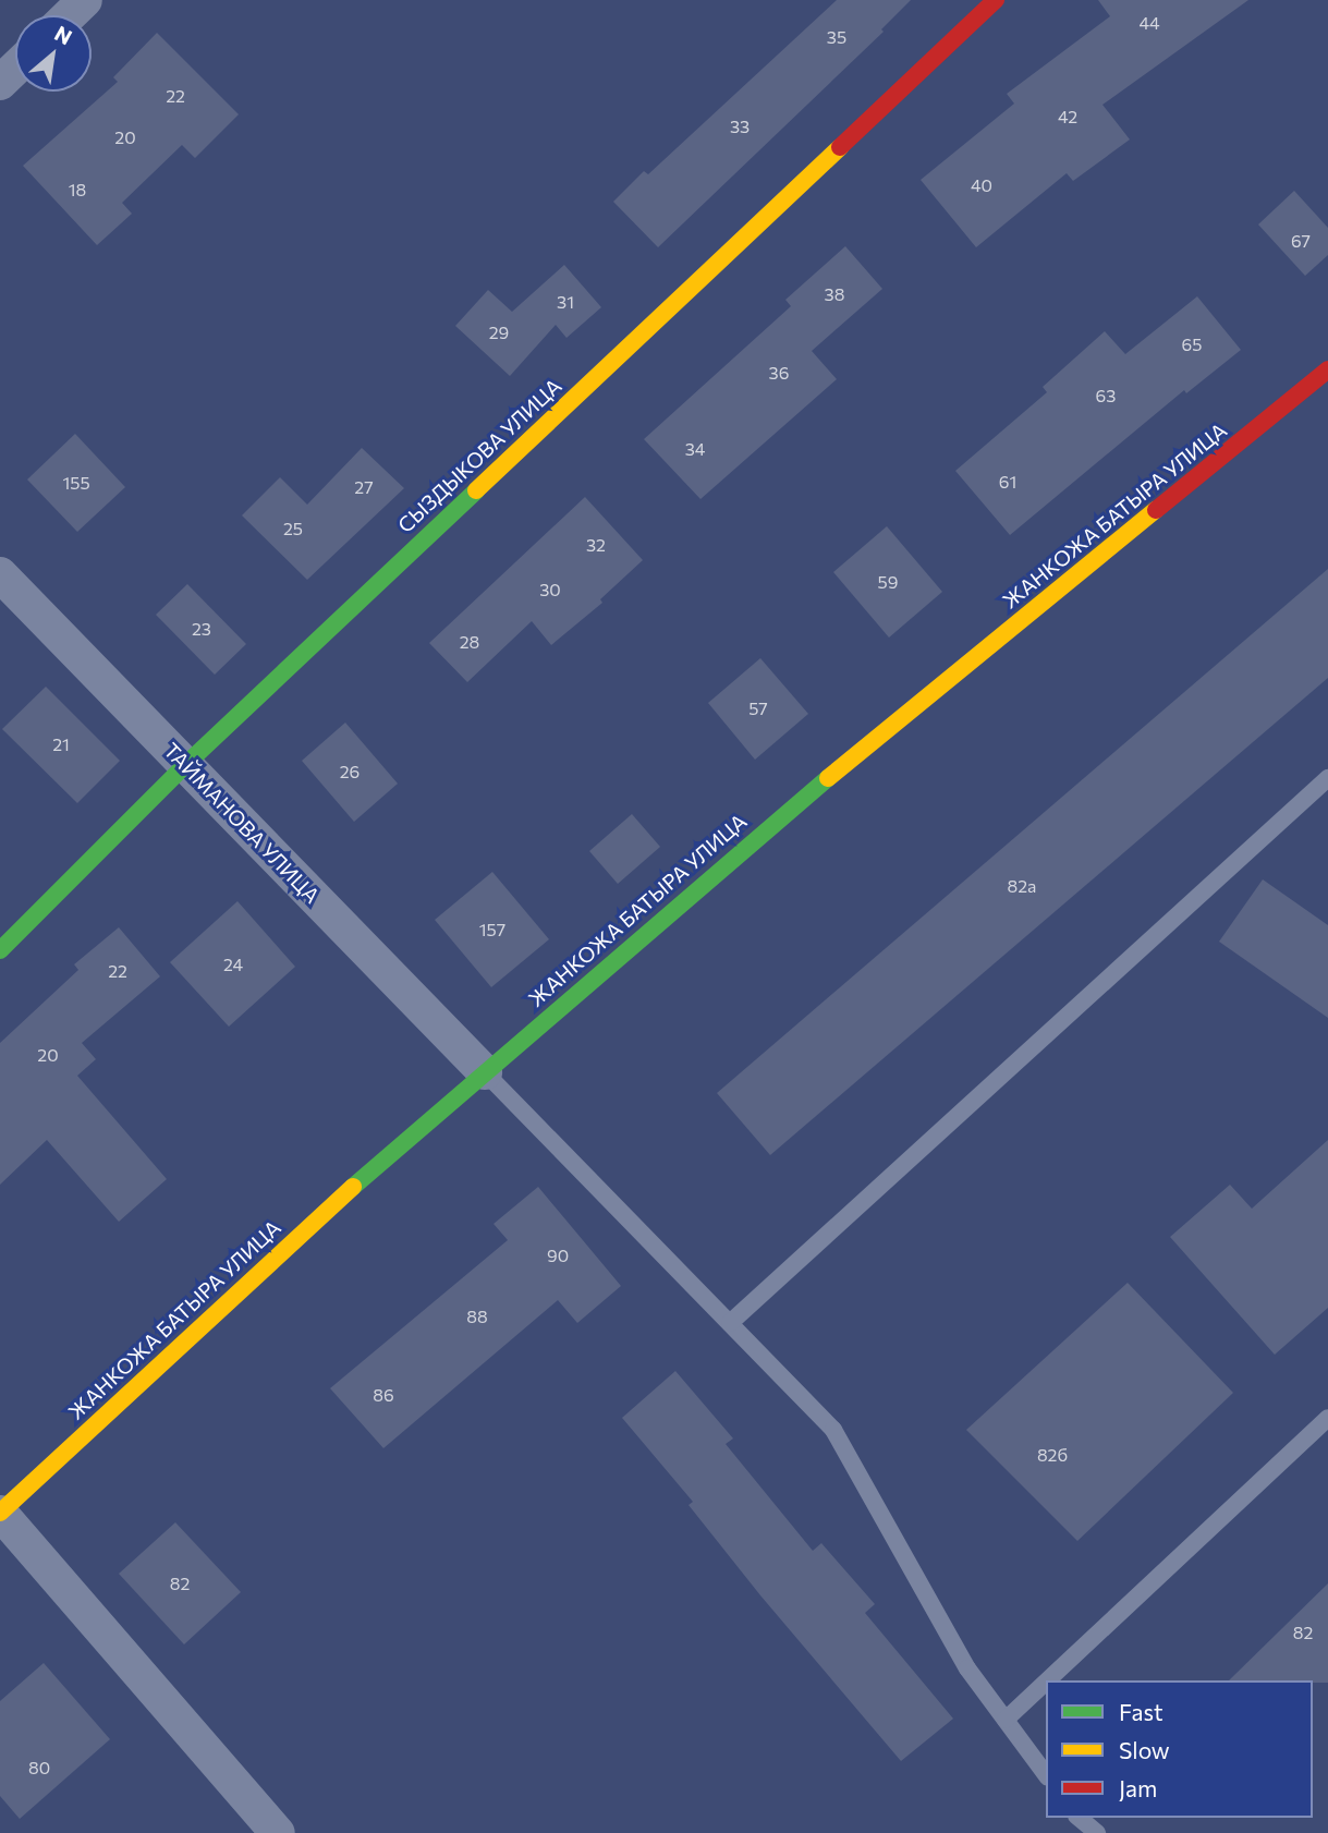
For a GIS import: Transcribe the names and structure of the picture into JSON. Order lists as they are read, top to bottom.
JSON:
{
  "streets": {
    "street": ["СЫЗДЫКОВА УЛИЦА", "ЖАНКОЖА БАТЫРА УЛИЦА", "ТАЙМАНОВА УЛИЦА"]
  },
  "crossings": [
    ["СЫЗДЫКОВА УЛИЦА", "ТАЙМАНОВА УЛИЦА"],
    ["ЖАНКОЖА БАТЫРА УЛИЦА", "ТАЙМАНОВА УЛИЦА"]
  ],
  "house_numbers": [
    "44",
    "35",
    "22",
    "42",
    "33",
    "20",
    "40",
    "18",
    "67",
    "38",
    "31",
    "29",
    "65",
    "36",
    "63",
    "34",
    "61",
    "155",
    "27",
    "25",
    "32",
    "59",
    "30",
    "23",
    "28",
    "57",
    "21",
    "26",
    "82а",
    "157",
    "24",
    "22",
    "20",
    "90",
    "88",
    "86",
    "82б",
    "82",
    "82",
    "80"
  ],
  "legend": ["Fast", "Slow", "Jam"],
  "north": "top right"
}
